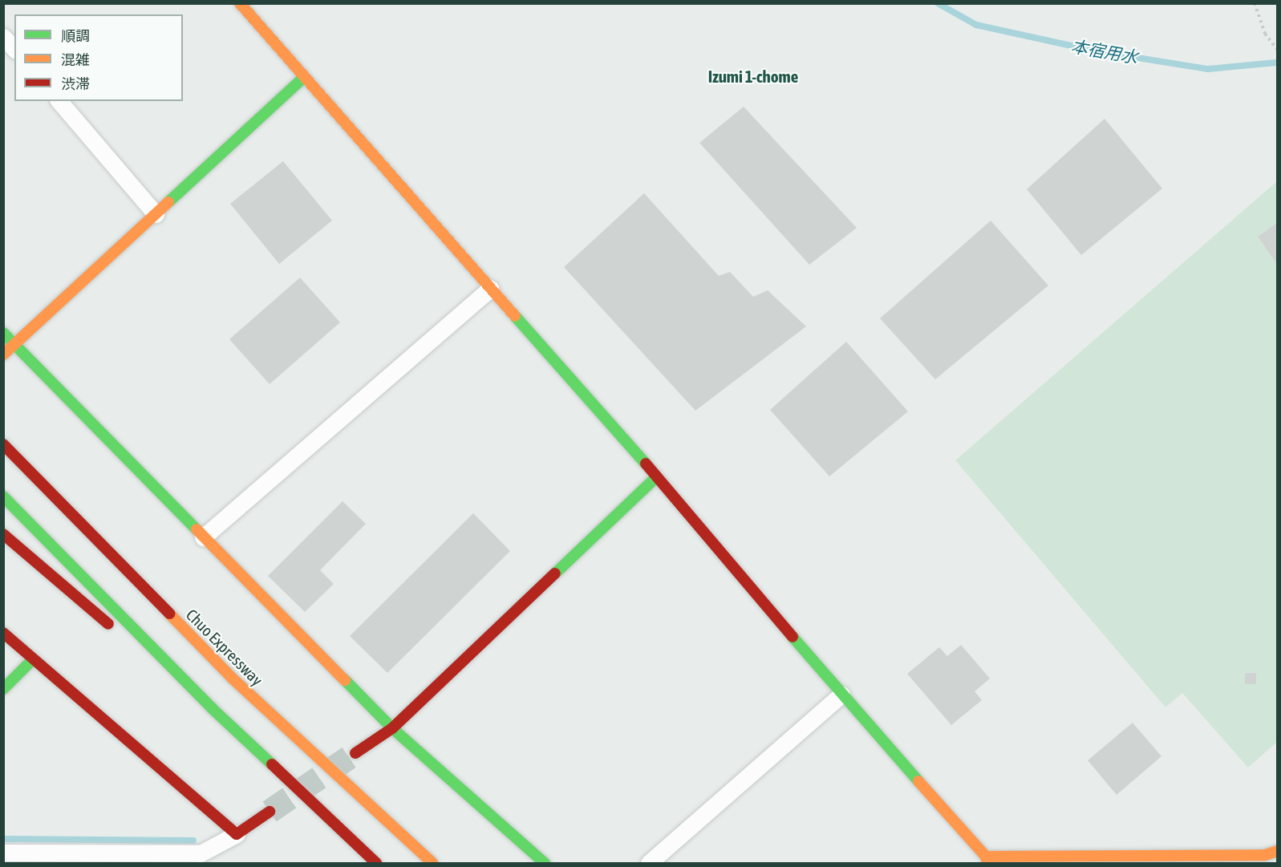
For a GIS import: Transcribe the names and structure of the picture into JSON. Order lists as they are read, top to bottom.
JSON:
{
  "streets": {
    "main road": ["Chuo Expressway"]
  },
  "districts": ["Izumi 1-chome"],
  "water": ["本宿用水"],
  "legend": ["順調", "混雑", "渋滞"]
}
